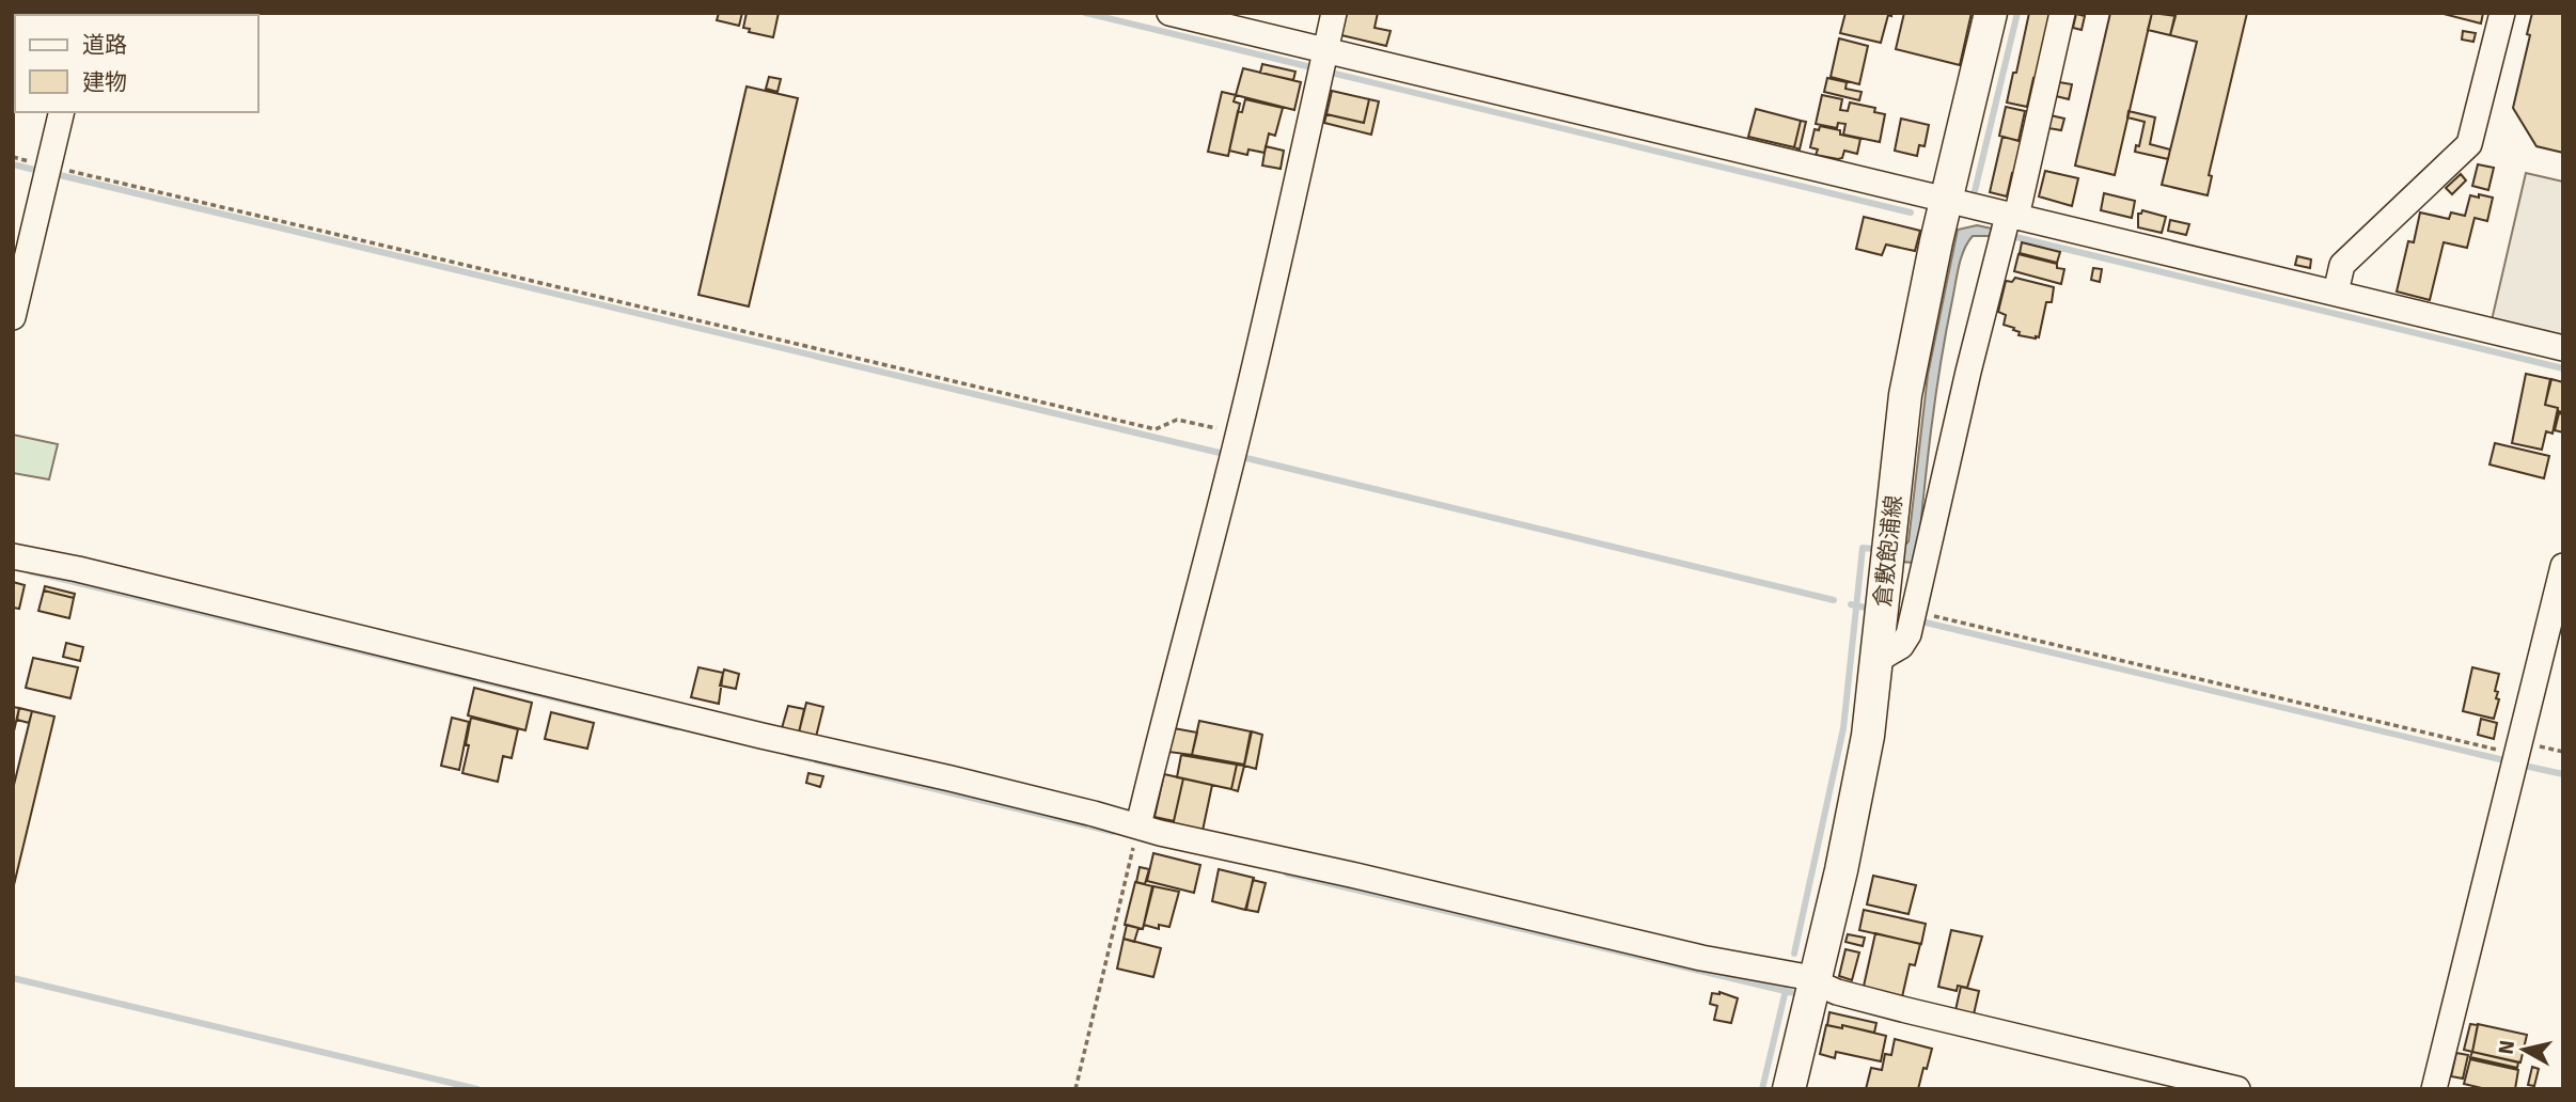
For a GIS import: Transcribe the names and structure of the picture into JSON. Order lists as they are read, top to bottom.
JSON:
{
  "streets": {
    "main road": ["倉敷飽浦線"]
  },
  "legend": ["道路", "建物"],
  "north": "left"
}
